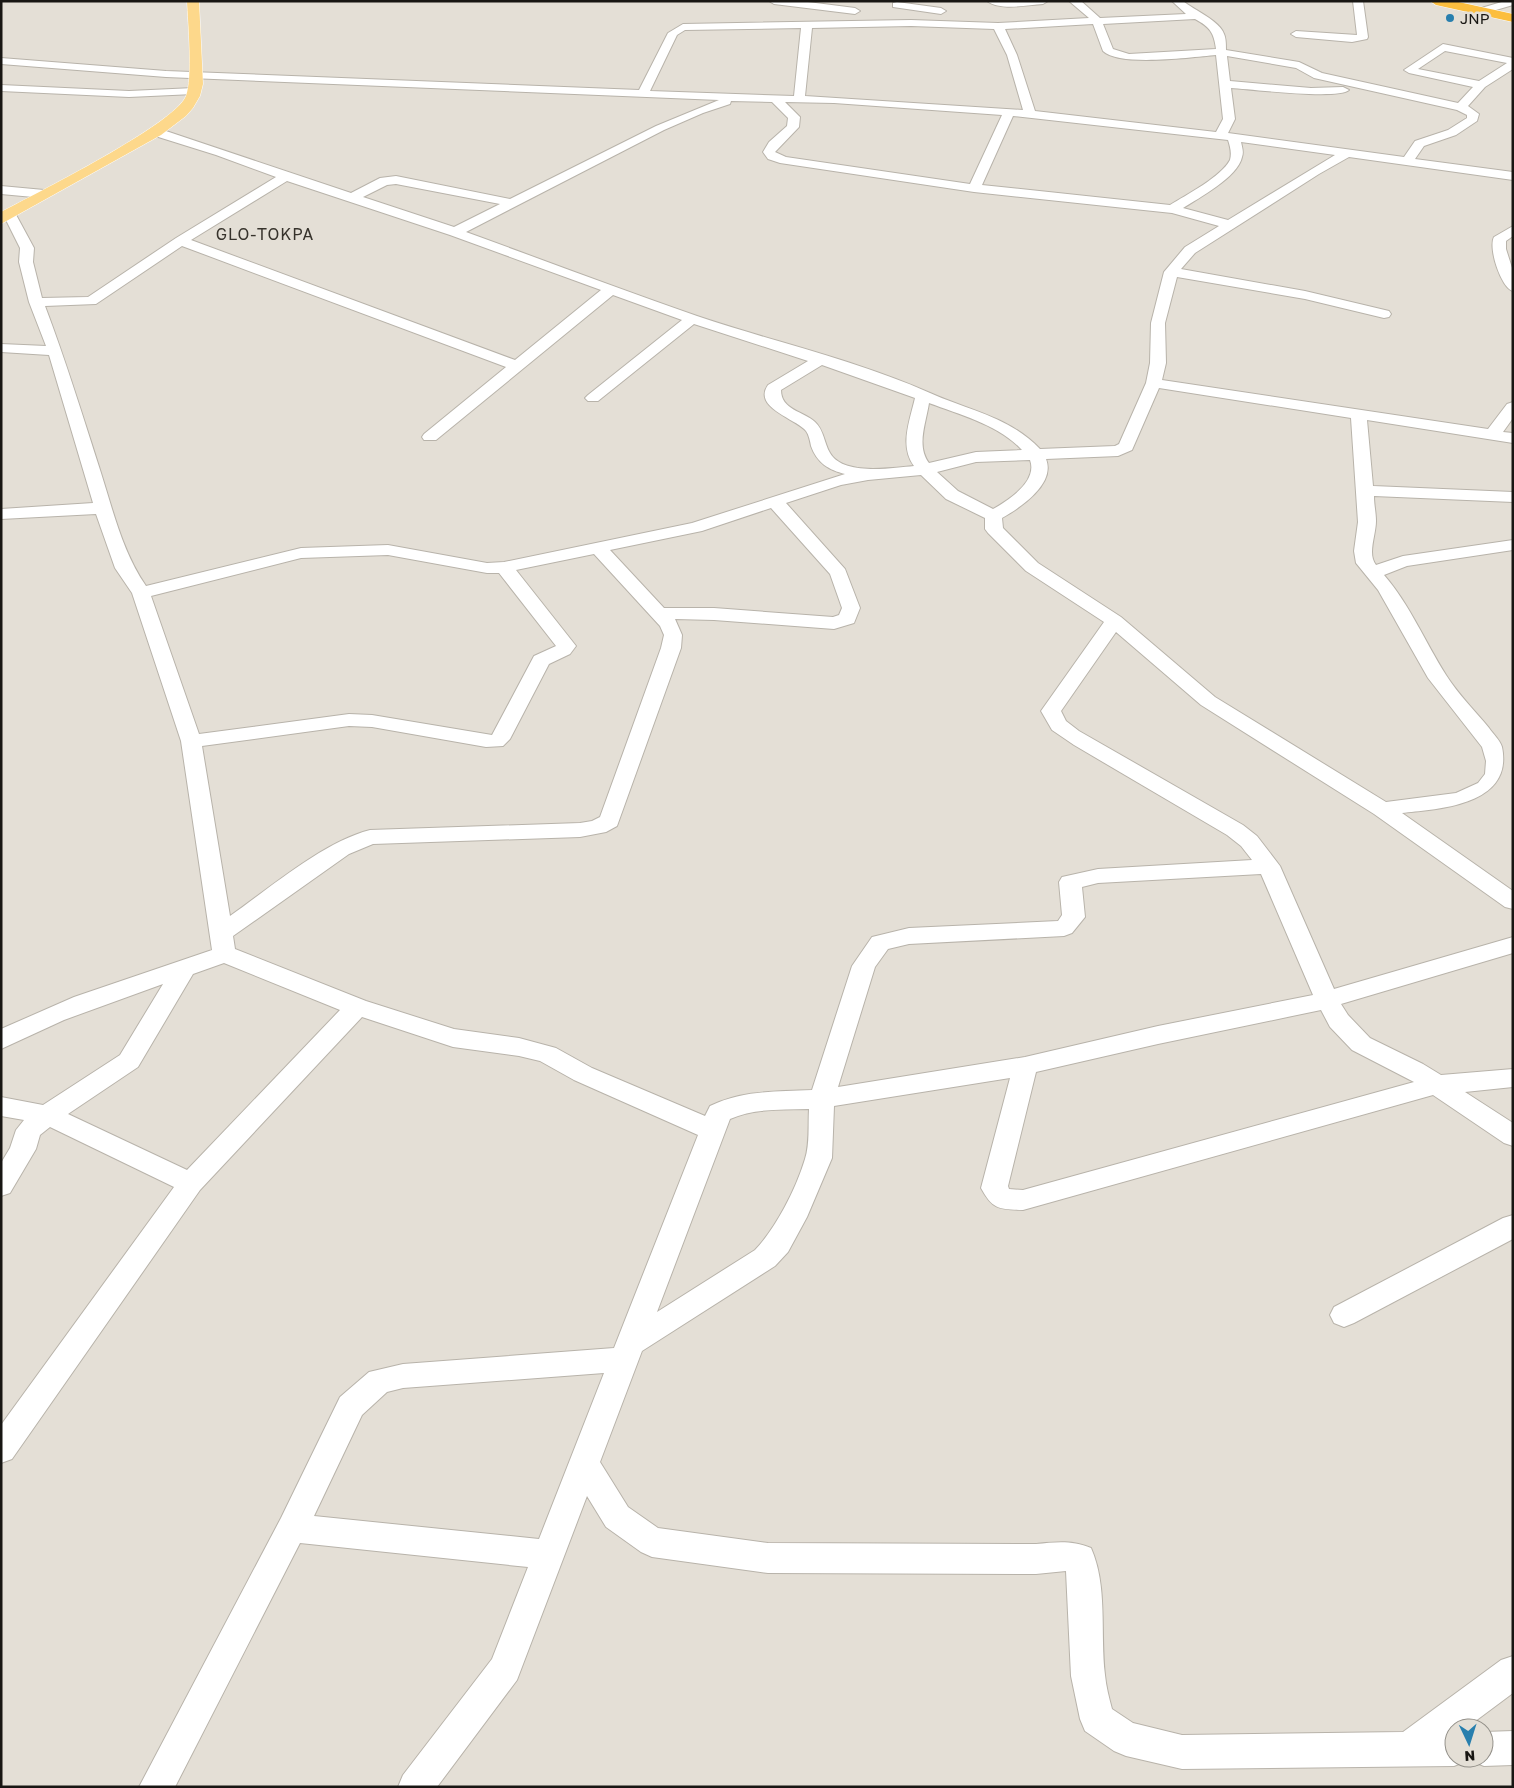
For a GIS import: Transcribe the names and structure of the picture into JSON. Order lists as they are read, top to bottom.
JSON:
{
  "districts": ["GLO-TOKPA"],
  "places": ["JNP"],
  "north": "bottom"
}
